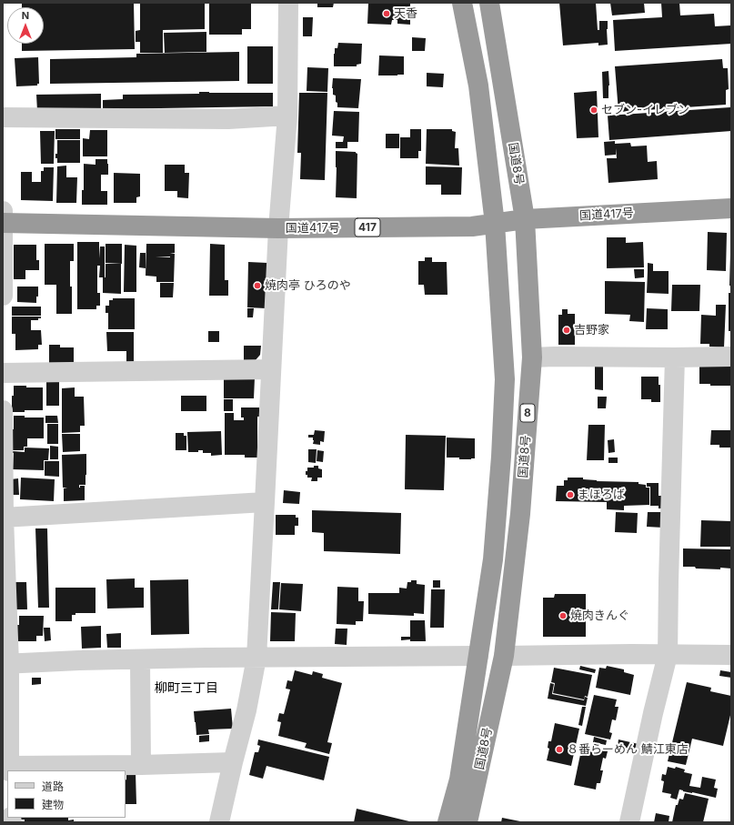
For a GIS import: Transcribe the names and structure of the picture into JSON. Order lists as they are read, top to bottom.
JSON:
{
  "streets": {
    "highway": [
      "国道8号",
      "国道417号",
      "417",
      "8"
    ]
  },
  "crossings": [
    ["国道8号", "国道417号"]
  ],
  "districts": ["柳町三丁目"],
  "places": [
    "天香",
    "セブン-イレブン",
    "焼肉亭 ひろのや",
    "吉野家",
    "まほろば",
    "焼肉きんぐ",
    "８番らーめん 鯖江東店"
  ],
  "legend": ["道路", "建物"],
  "north": "top"
}
